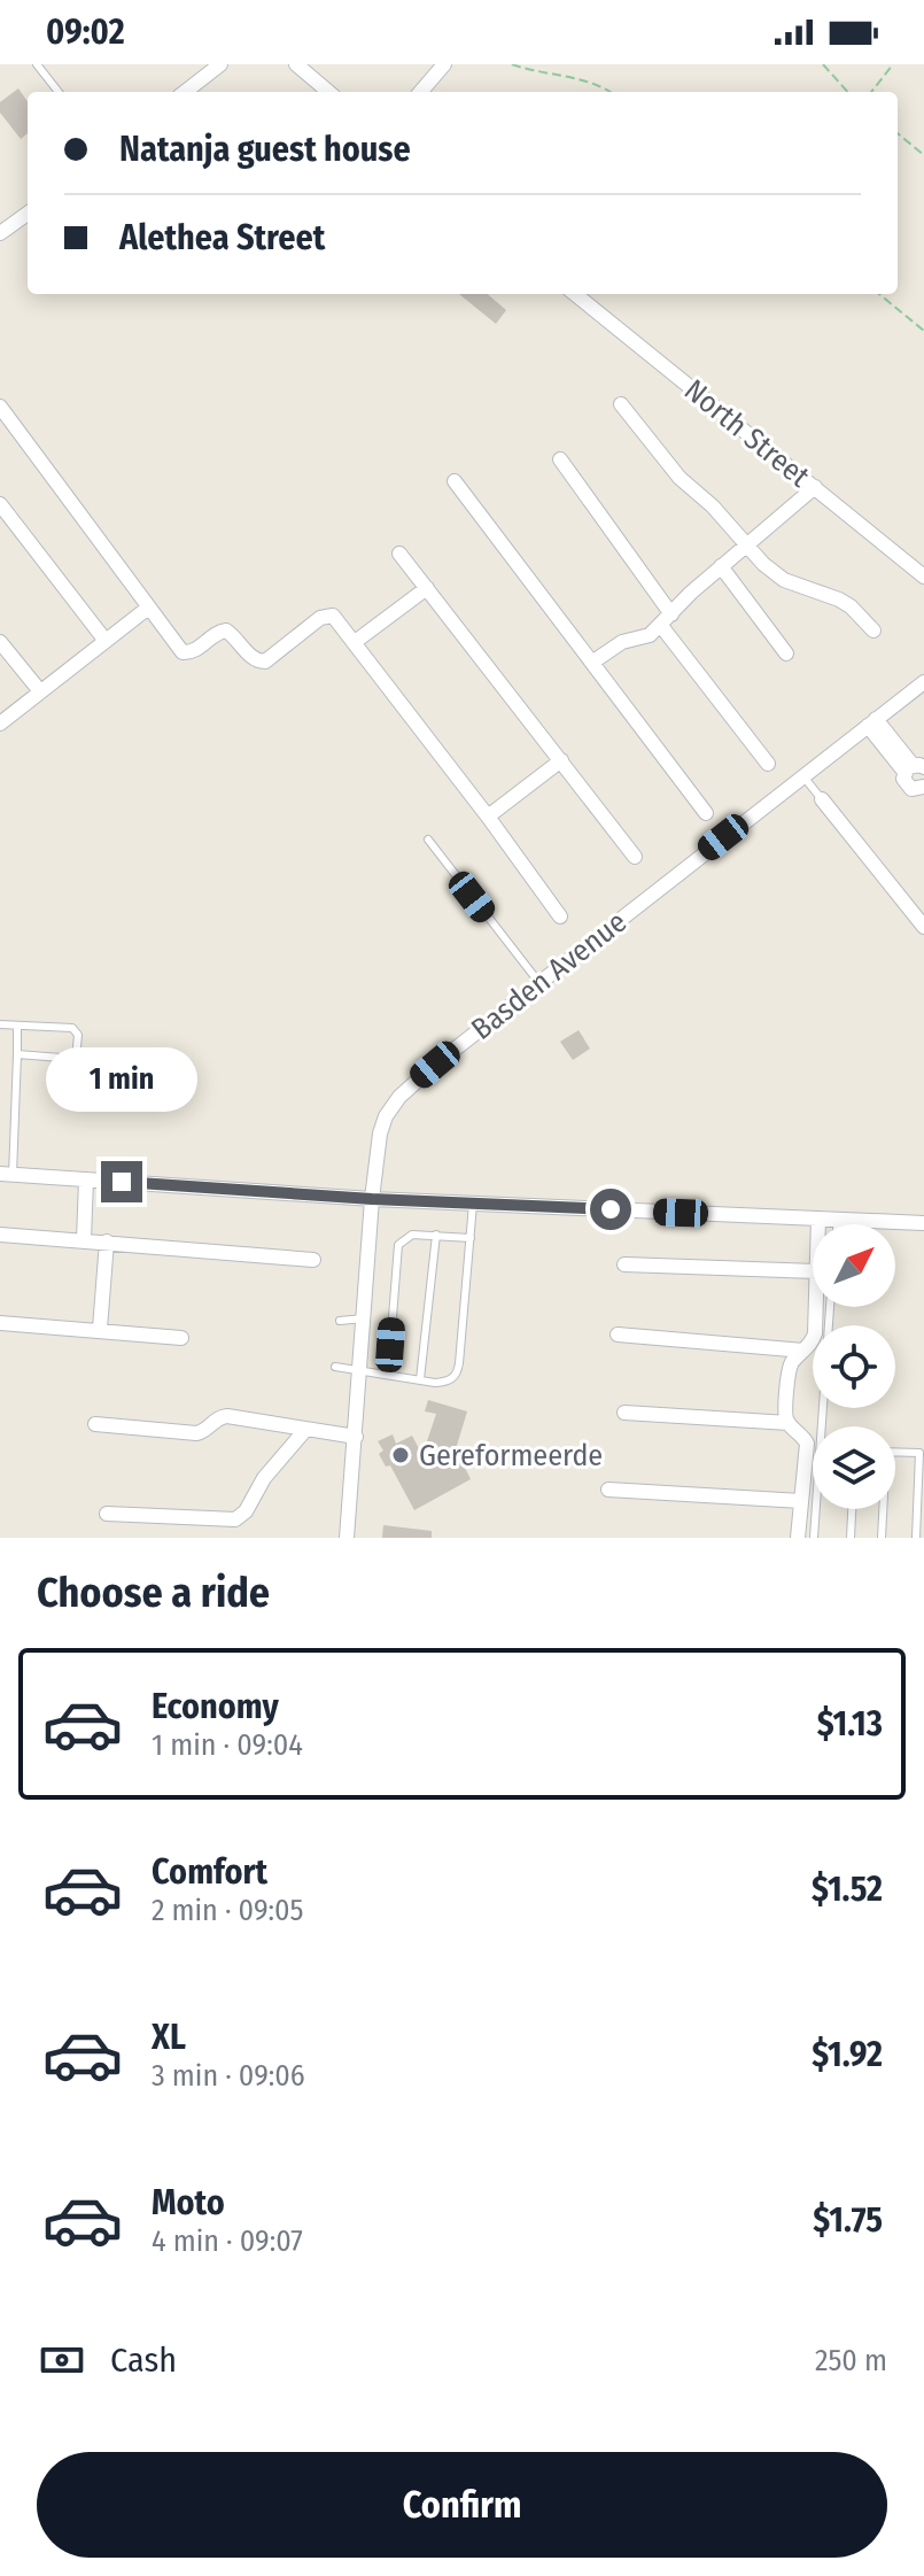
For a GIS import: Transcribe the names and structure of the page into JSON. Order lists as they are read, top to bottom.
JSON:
{
  "streets": {
    "street": ["North Street", "Basden Avenue"]
  },
  "places": ["Gereformeerde"],
  "north": "top right",
  "page": {
    "status": "09:02",
    "banner": ["Natanja guest house", "Alethea Street"],
    "bubble": "1 min",
    "heading": "Choose a ride",
    "list": [
      {
        "name": "Economy",
        "note": "1 min · 09:04",
        "value": "$1.13"
      },
      {
        "name": "Comfort",
        "note": "2 min · 09:05",
        "value": "$1.52"
      },
      {
        "name": "XL",
        "note": "3 min · 09:06",
        "value": "$1.92"
      },
      {
        "name": "Moto",
        "note": "4 min · 09:07",
        "value": "$1.75"
      }
    ],
    "pay": ["Cash", "250 m"],
    "buttons": "Confirm"
  }
}
